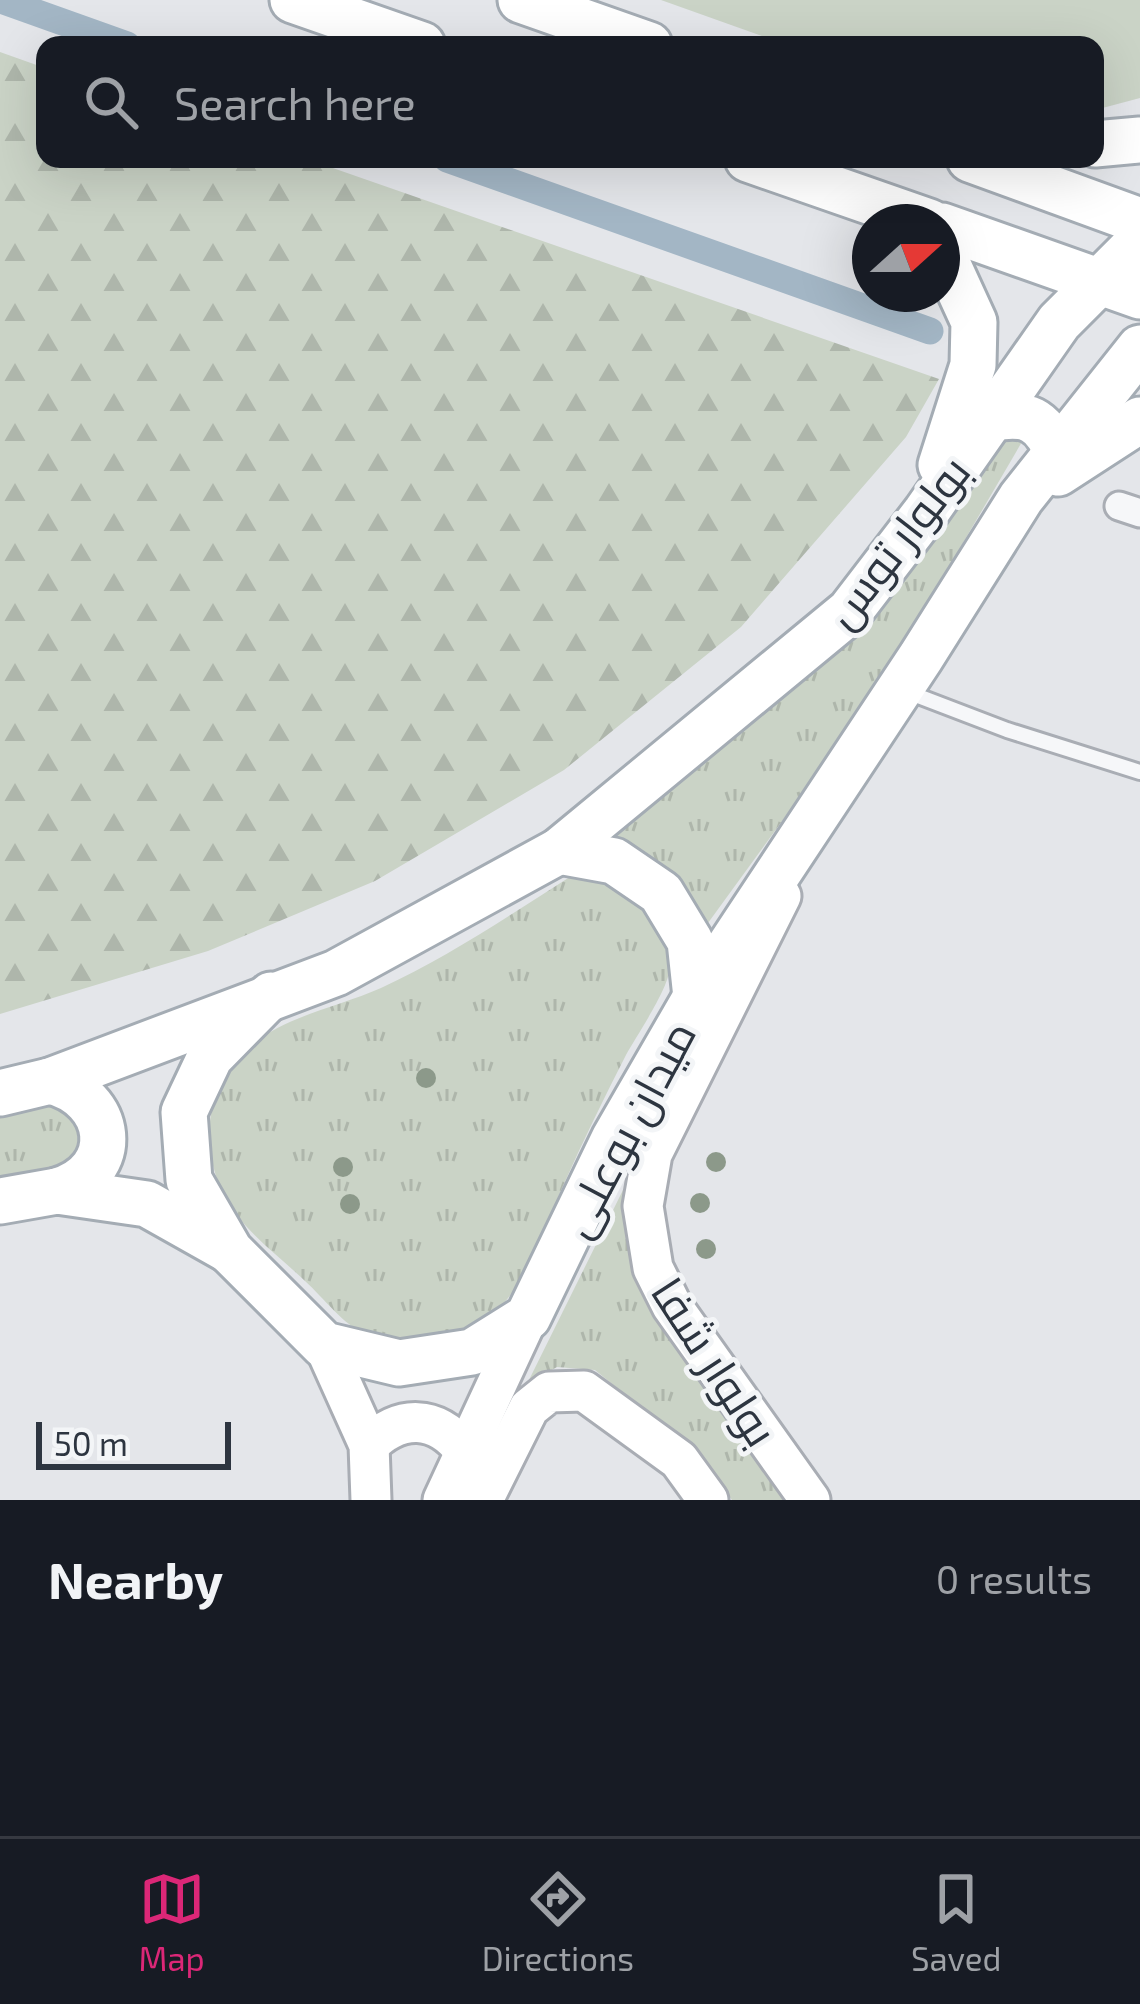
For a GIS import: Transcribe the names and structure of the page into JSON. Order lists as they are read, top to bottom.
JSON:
{
  "streets": {
    "main road": ["بولوار توس", "میدان بوعلی"],
    "street": ["بولوار شفا"]
  },
  "crossings": [
    ["بولوار توس", "میدان بوعلی"],
    ["بولوار توس", "بولوار شفا"]
  ],
  "scale_bar": "50 m",
  "north": "right",
  "page": {
    "search": "Search here",
    "scale": "50 m",
    "heading": ["Nearby", "0 results"],
    "nav": ["Map", "Directions", "Saved"]
  }
}
